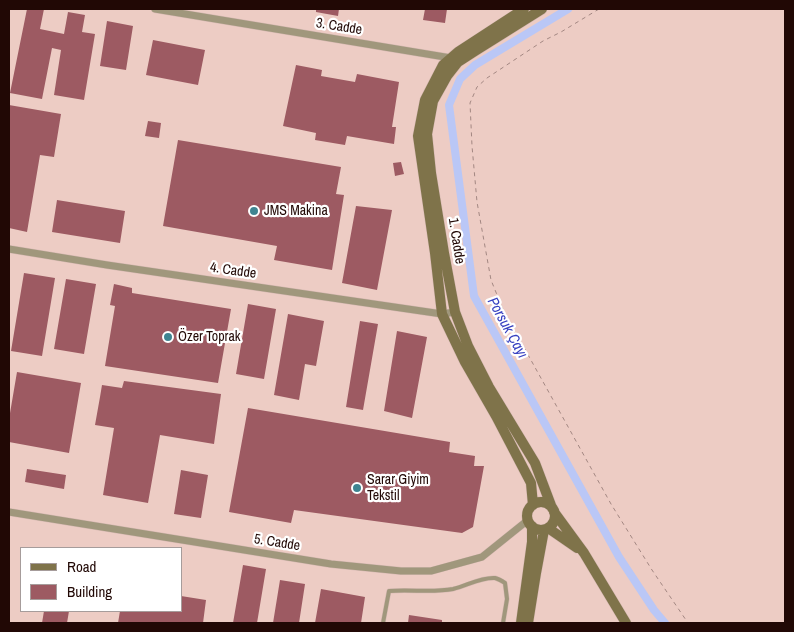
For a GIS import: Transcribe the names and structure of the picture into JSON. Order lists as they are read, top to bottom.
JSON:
{
  "streets": {
    "street": [
      "3. Cadde",
      "1. Cadde",
      "4. Cadde",
      "5. Cadde"
    ]
  },
  "crossings": [
    ["3. Cadde", "1. Cadde"],
    ["1. Cadde", "4. Cadde"],
    ["1. Cadde", "5. Cadde"]
  ],
  "water": ["Porsuk Çayı"],
  "places": ["JMS Makina", "Özer Toprak", "Sarar Giyim Tekstil"],
  "legend": ["Road", "Building"]
}
